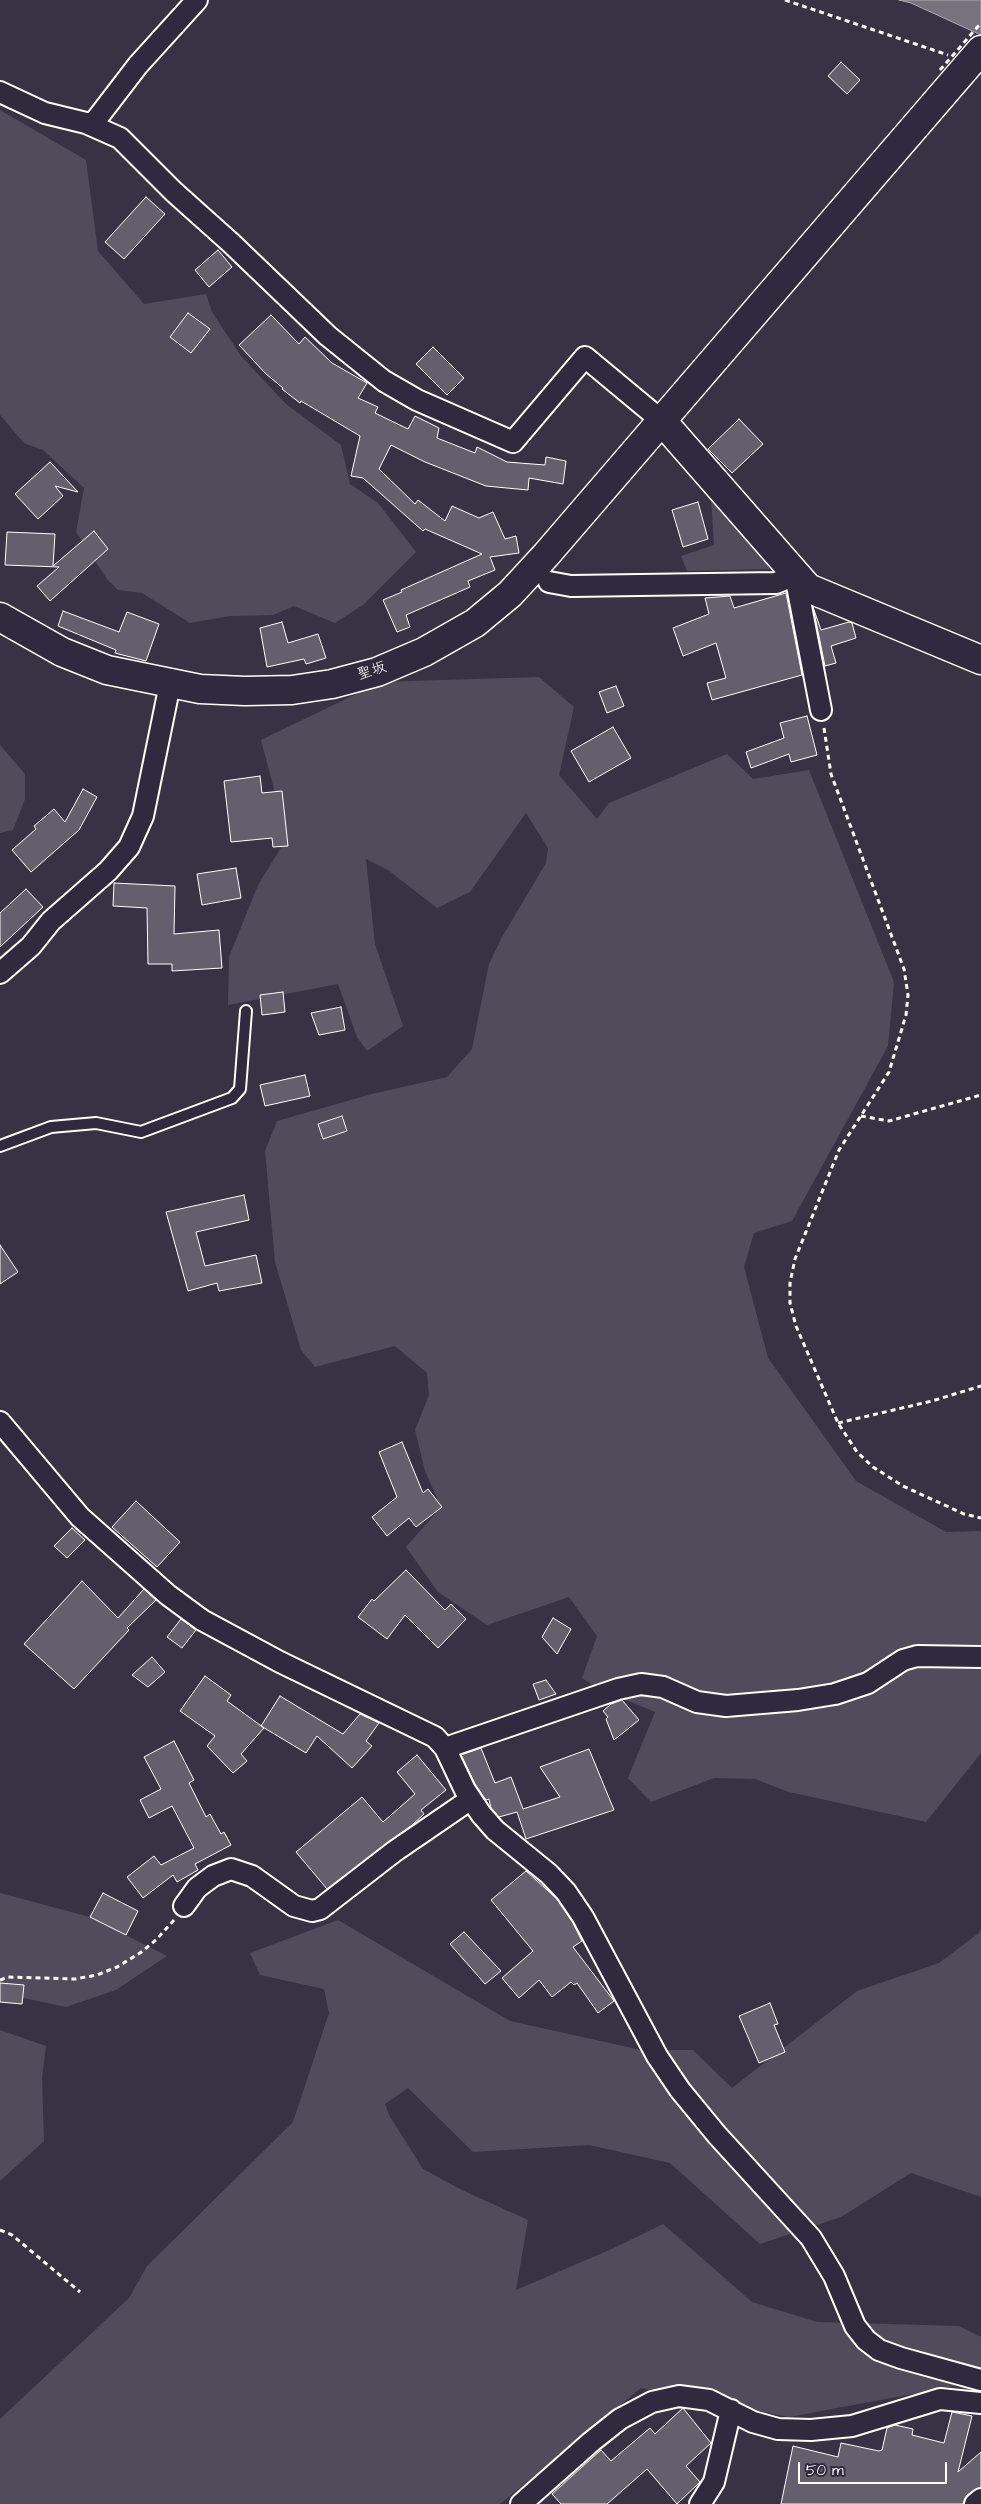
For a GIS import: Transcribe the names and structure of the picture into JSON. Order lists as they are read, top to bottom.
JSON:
{
  "streets": {
    "street": ["聖坂"]
  },
  "scale_bar": "50 m"
}
